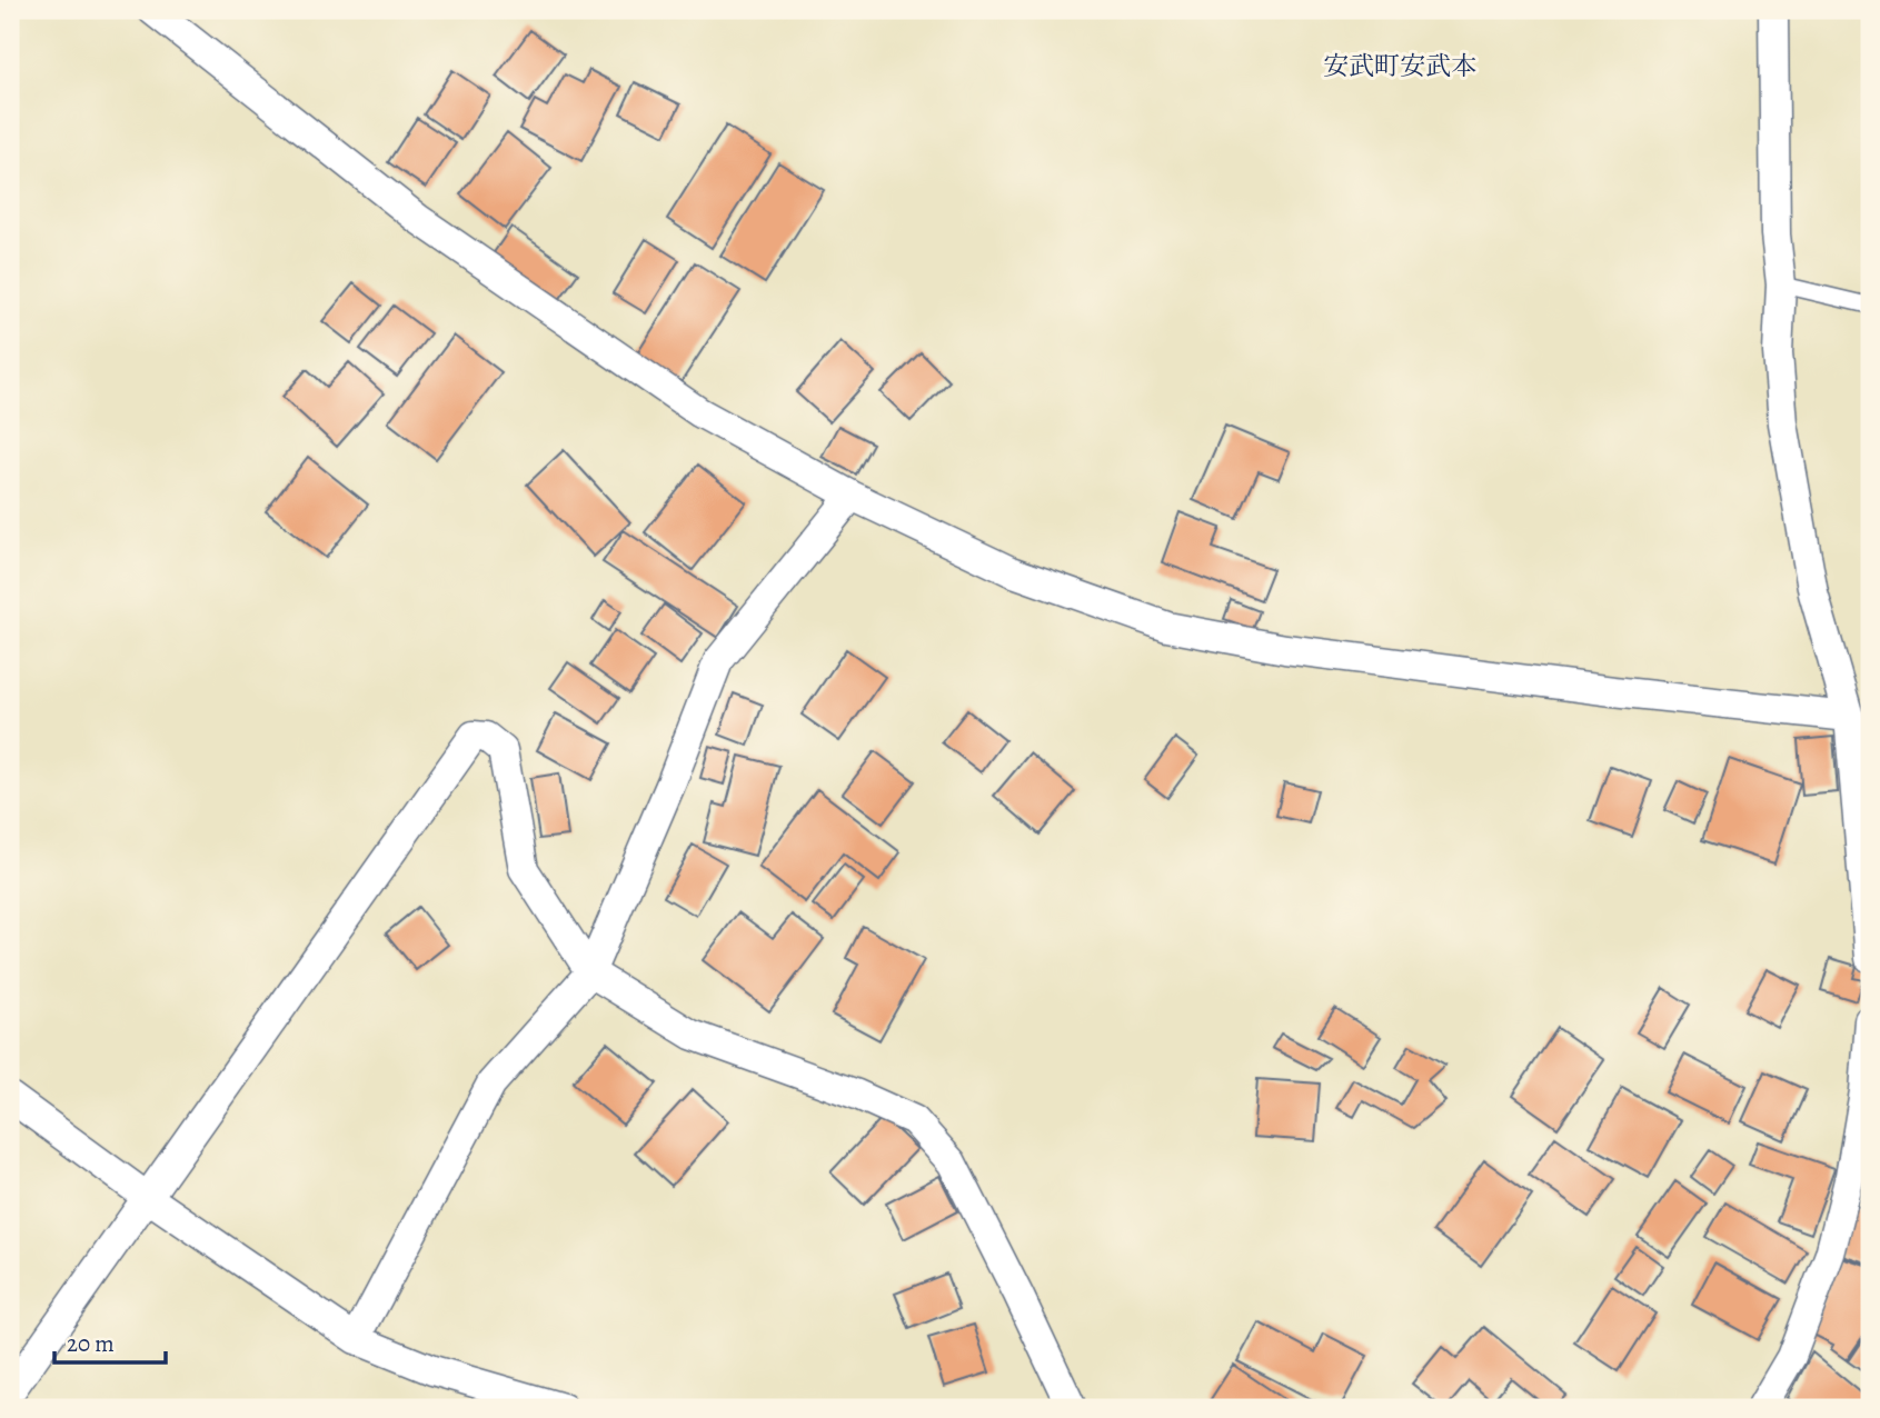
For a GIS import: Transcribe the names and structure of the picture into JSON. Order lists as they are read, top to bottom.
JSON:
{
  "districts": ["安武町安武本"],
  "scale_bar": "20 m"
}
